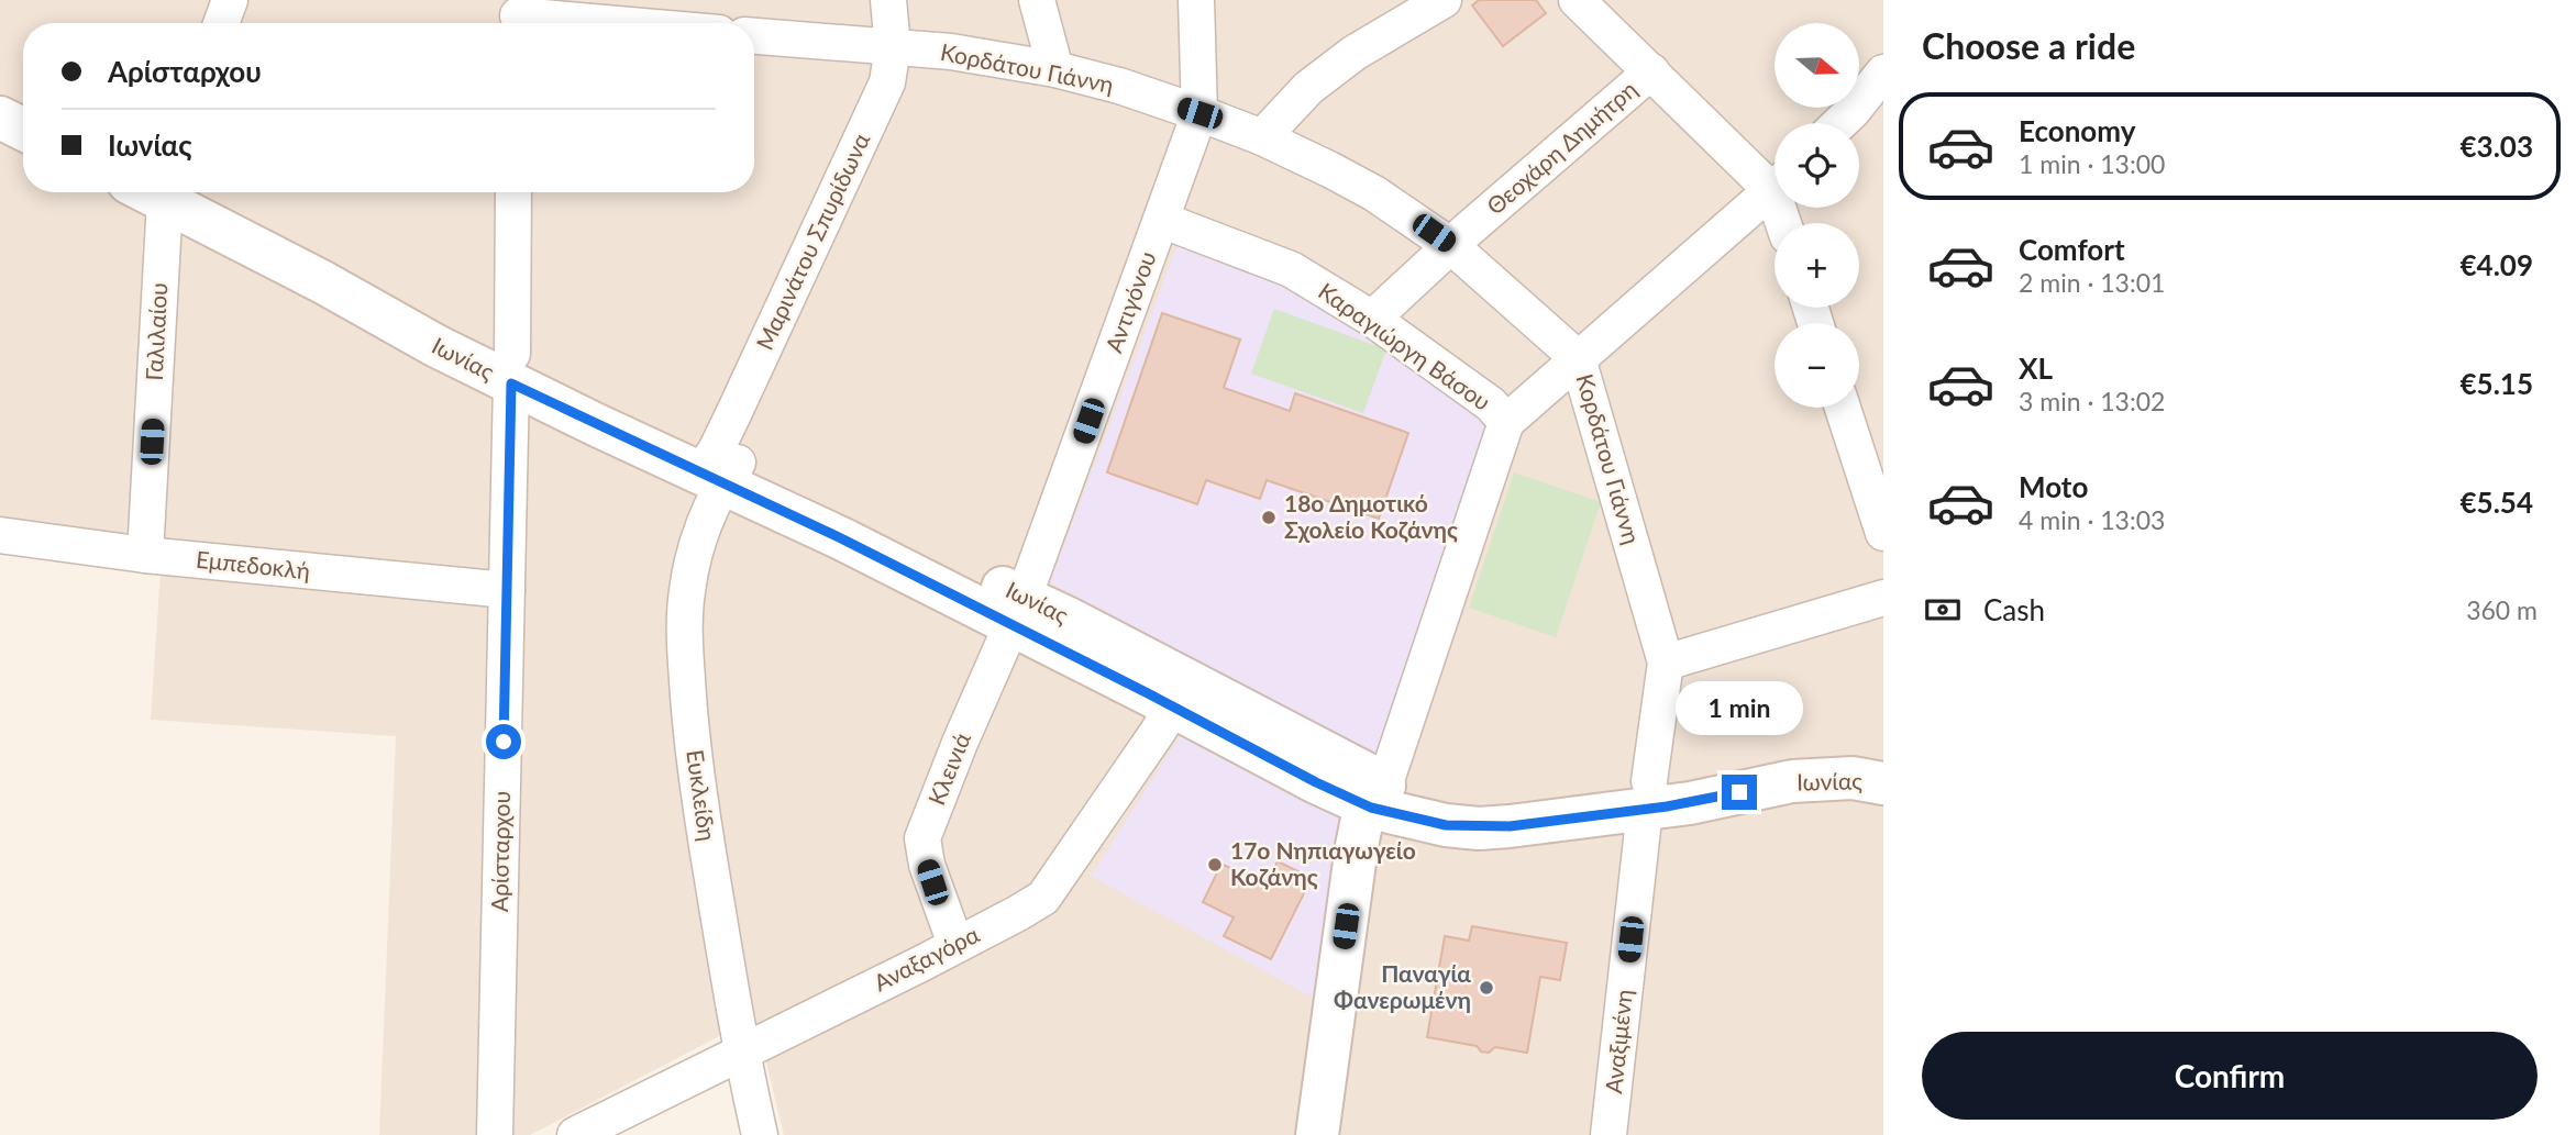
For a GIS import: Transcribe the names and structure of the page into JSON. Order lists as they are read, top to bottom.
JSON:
{
  "streets": {
    "main road": ["Ιωνίας"],
    "street": [
      "Κορδάτου Γιάννη",
      "Θεοχάρη Δημήτρη",
      "Μαρινάτου Σπυρίδωνα",
      "Αντιγόνου",
      "Γαλιλαίου",
      "Καραγιώργη Βάσου",
      "Εμπεδοκλή",
      "Κλεινιά",
      "Ευκλείδη",
      "Αρίσταρχου",
      "Αναξαγόρα",
      "Αναξιμένη"
    ]
  },
  "crossings": [
    ["Κορδάτου Γιάννη", "Θεοχάρη Δημήτρη"],
    ["Κορδάτου Γιάννη", "Μαρινάτου Σπυρίδωνα"],
    ["Κορδάτου Γιάννη", "Αντιγόνου"],
    ["Κορδάτου Γιάννη", "Ιωνίας"],
    ["Κορδάτου Γιάννη", "Αναξιμένη"],
    ["Θεοχάρη Δημήτρη", "Καραγιώργη Βάσου"],
    ["Μαρινάτου Σπυρίδωνα", "Ιωνίας"],
    ["Μαρινάτου Σπυρίδωνα", "Ευκλείδη"],
    ["Αντιγόνου", "Καραγιώργη Βάσου"],
    ["Αντιγόνου", "Ιωνίας"],
    ["Αντιγόνου", "Κλεινιά"],
    ["Γαλιλαίου", "Εμπεδοκλή"],
    ["Καραγιώργη Βάσου", "Ιωνίας"],
    ["Ιωνίας", "Κλεινιά"],
    ["Ιωνίας", "Ευκλείδη"],
    ["Ιωνίας", "Αρίσταρχου"],
    ["Ιωνίας", "Αναξαγόρα"],
    ["Ιωνίας", "Αναξιμένη"],
    ["Εμπεδοκλή", "Αρίσταρχου"],
    ["Κλεινιά", "Αναξαγόρα"],
    ["Ευκλείδη", "Αναξαγόρα"]
  ],
  "places": ["18ο Δημοτικό Σχολείο Κοζάνης", "17ο Νηπιαγωγείο Κοζάνης", "Παναγία Φανερωμένη"],
  "north": "right",
  "page": {
    "heading": "Choose a ride",
    "map_buttons": ["+", "−"],
    "banner": ["Αρίσταρχου", "Ιωνίας"],
    "list": [
      {
        "name": "Economy",
        "note": "1 min · 13:00",
        "value": "€3.03"
      },
      {
        "name": "Comfort",
        "note": "2 min · 13:01",
        "value": "€4.09"
      },
      {
        "name": "XL",
        "note": "3 min · 13:02",
        "value": "€5.15"
      },
      {
        "name": "Moto",
        "note": "4 min · 13:03",
        "value": "€5.54"
      }
    ],
    "pay": ["Cash", "360 m"],
    "bubble": "1 min",
    "buttons": "Confirm"
  }
}
